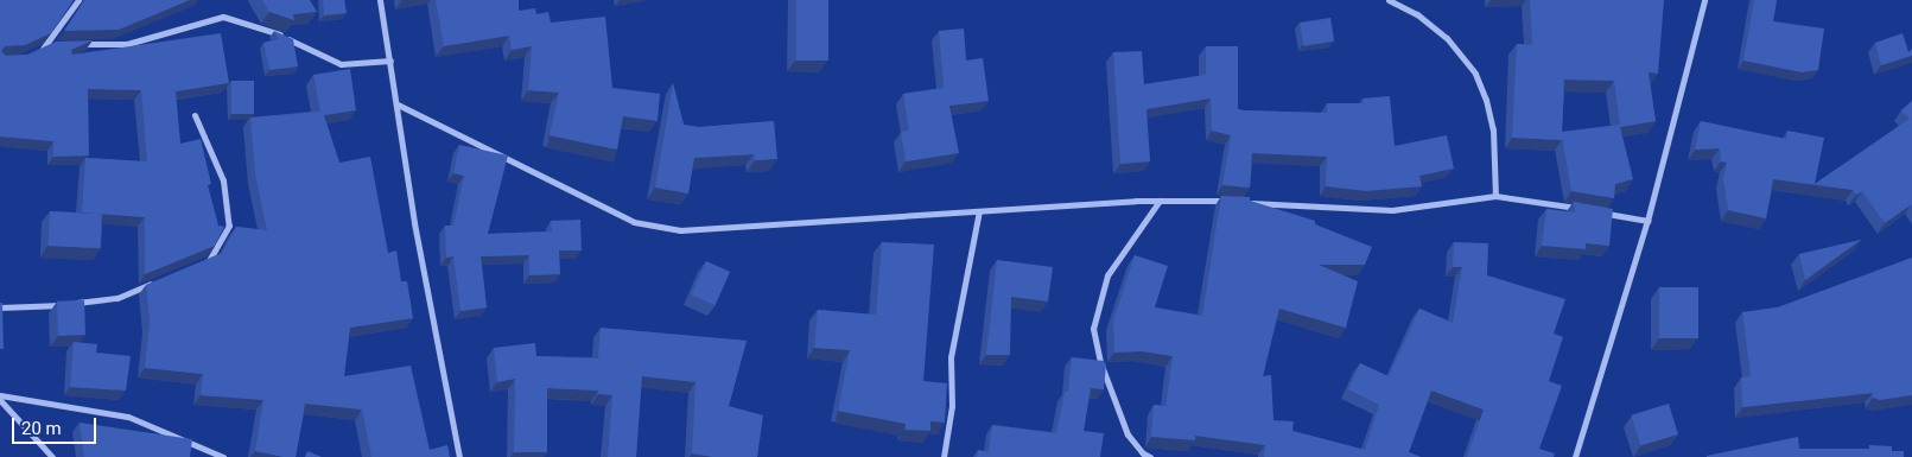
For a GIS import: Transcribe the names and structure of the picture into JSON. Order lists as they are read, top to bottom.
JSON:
{
  "scale_bar": "20 m"
}
